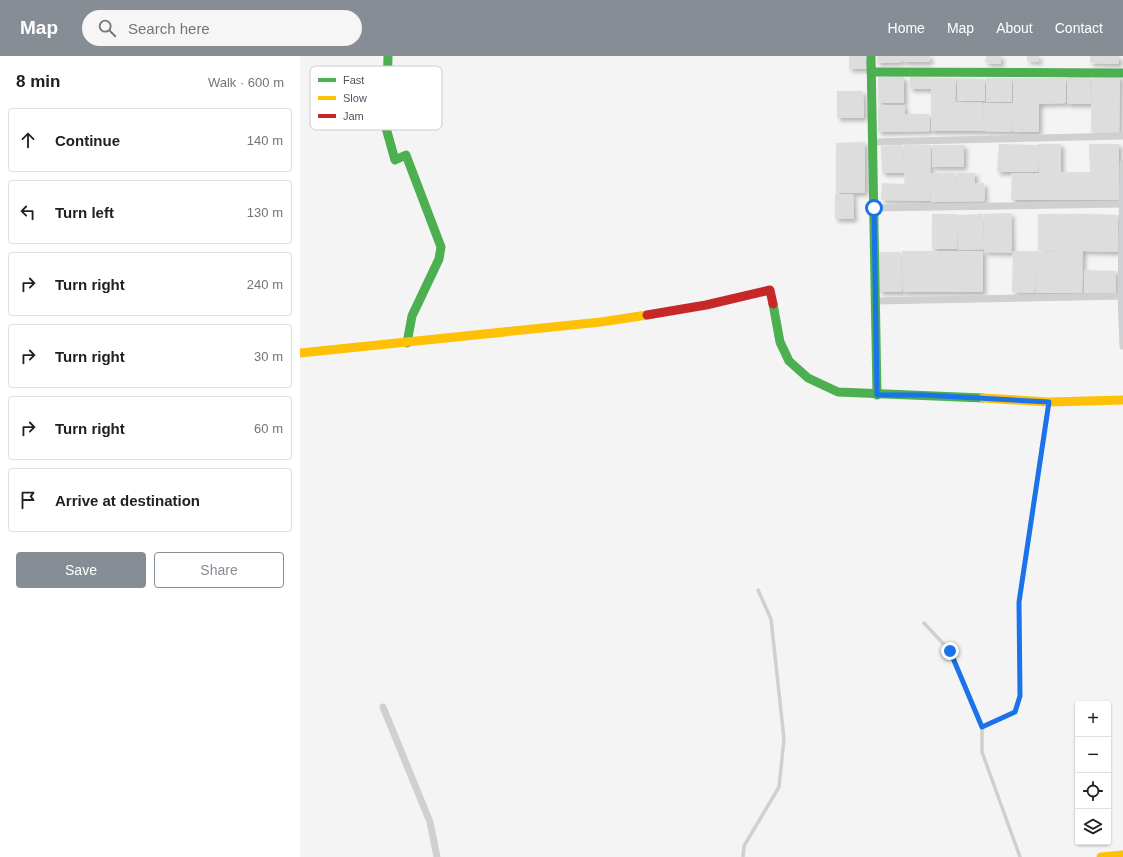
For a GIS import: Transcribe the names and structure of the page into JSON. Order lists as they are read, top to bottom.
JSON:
{
  "legend": ["Fast", "Slow", "Jam"],
  "page": {
    "header": "Map",
    "search": "Search here",
    "nav": [
      "Home",
      "Map",
      "About",
      "Contact"
    ],
    "heading": ["8 min", "Walk · 600 m"],
    "list": [
      ["Continue", "140 m"],
      ["Turn left", "130 m"],
      ["Turn right", "240 m"],
      ["Turn right", "30 m"],
      ["Turn right", "60 m"],
      "Arrive at destination"
    ],
    "buttons": ["Save", "Share"],
    "map_buttons": ["+", "−"]
  }
}
